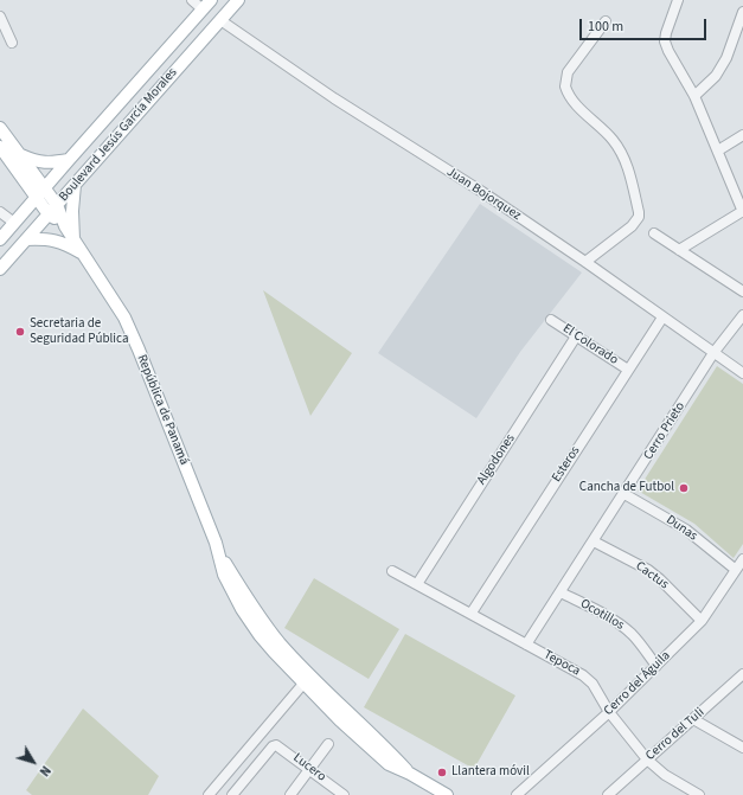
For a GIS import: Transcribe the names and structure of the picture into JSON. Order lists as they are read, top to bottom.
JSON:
{
  "streets": {
    "main road": ["Boulevard Jesús García Morales", "República de Panamá"],
    "street": [
      "Juan Bojorquez",
      "El Colorado",
      "Cerro Prieto",
      "Algodones",
      "Esteros",
      "Dunas",
      "Cactus",
      "Ocotillos",
      "Tepoca",
      "Cerro del Águila",
      "Cerro del Tuli",
      "Lucero"
    ]
  },
  "crossings": [
    ["Boulevard Jesús García Morales", "Juan Bojorquez"],
    ["Boulevard Jesús García Morales", "República de Panamá"],
    ["Juan Bojorquez", "Cerro Prieto"],
    ["Juan Bojorquez", "Esteros"],
    ["El Colorado", "Algodones"],
    ["El Colorado", "Esteros"],
    ["Cerro Prieto", "Dunas"],
    ["Cerro Prieto", "Cactus"],
    ["Cerro Prieto", "Ocotillos"],
    ["Cerro Prieto", "Tepoca"],
    ["Algodones", "Tepoca"],
    ["Esteros", "Tepoca"],
    ["Dunas", "Cerro del Águila"],
    ["Cactus", "Cerro del Águila"],
    ["Ocotillos", "Cerro del Águila"],
    ["Tepoca", "Cerro del Águila"],
    ["Tepoca", "Cerro del Tuli"]
  ],
  "places": ["Secretaria de Seguridad Pública", "Cancha de Futbol", "Llantera móvil"],
  "scale_bar": "100 m",
  "north": "bottom right"
}
